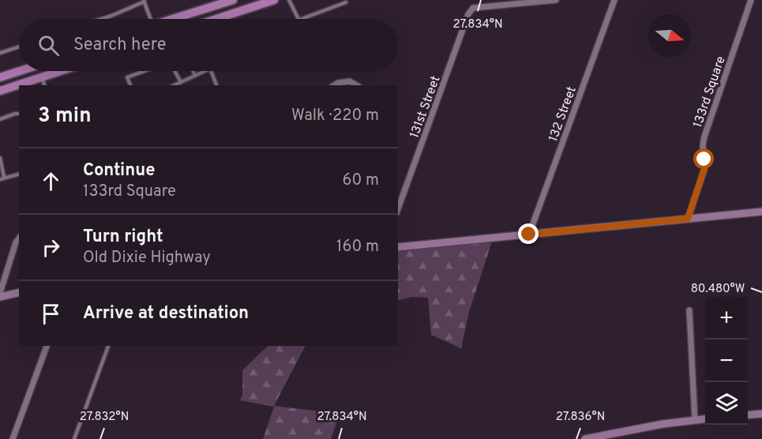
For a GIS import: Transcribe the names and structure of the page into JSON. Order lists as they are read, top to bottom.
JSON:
{
  "streets": {
    "street": ["133rd Square", "131st Street", "132 Street"]
  },
  "north": "right",
  "page": {
    "search": "Search here",
    "heading": ["3 min", "Walk · 220 m"],
    "list": [
      ["Continue", "133rd Square", "60 m"],
      ["Turn right", "Old Dixie Highway", "160 m"],
      "Arrive at destination"
    ],
    "map_buttons": ["+", "−"]
  },
  "coordinates": [
    "27.834°N",
    "80.480°W",
    "27.832°N",
    "27.836°N"
  ]
}
